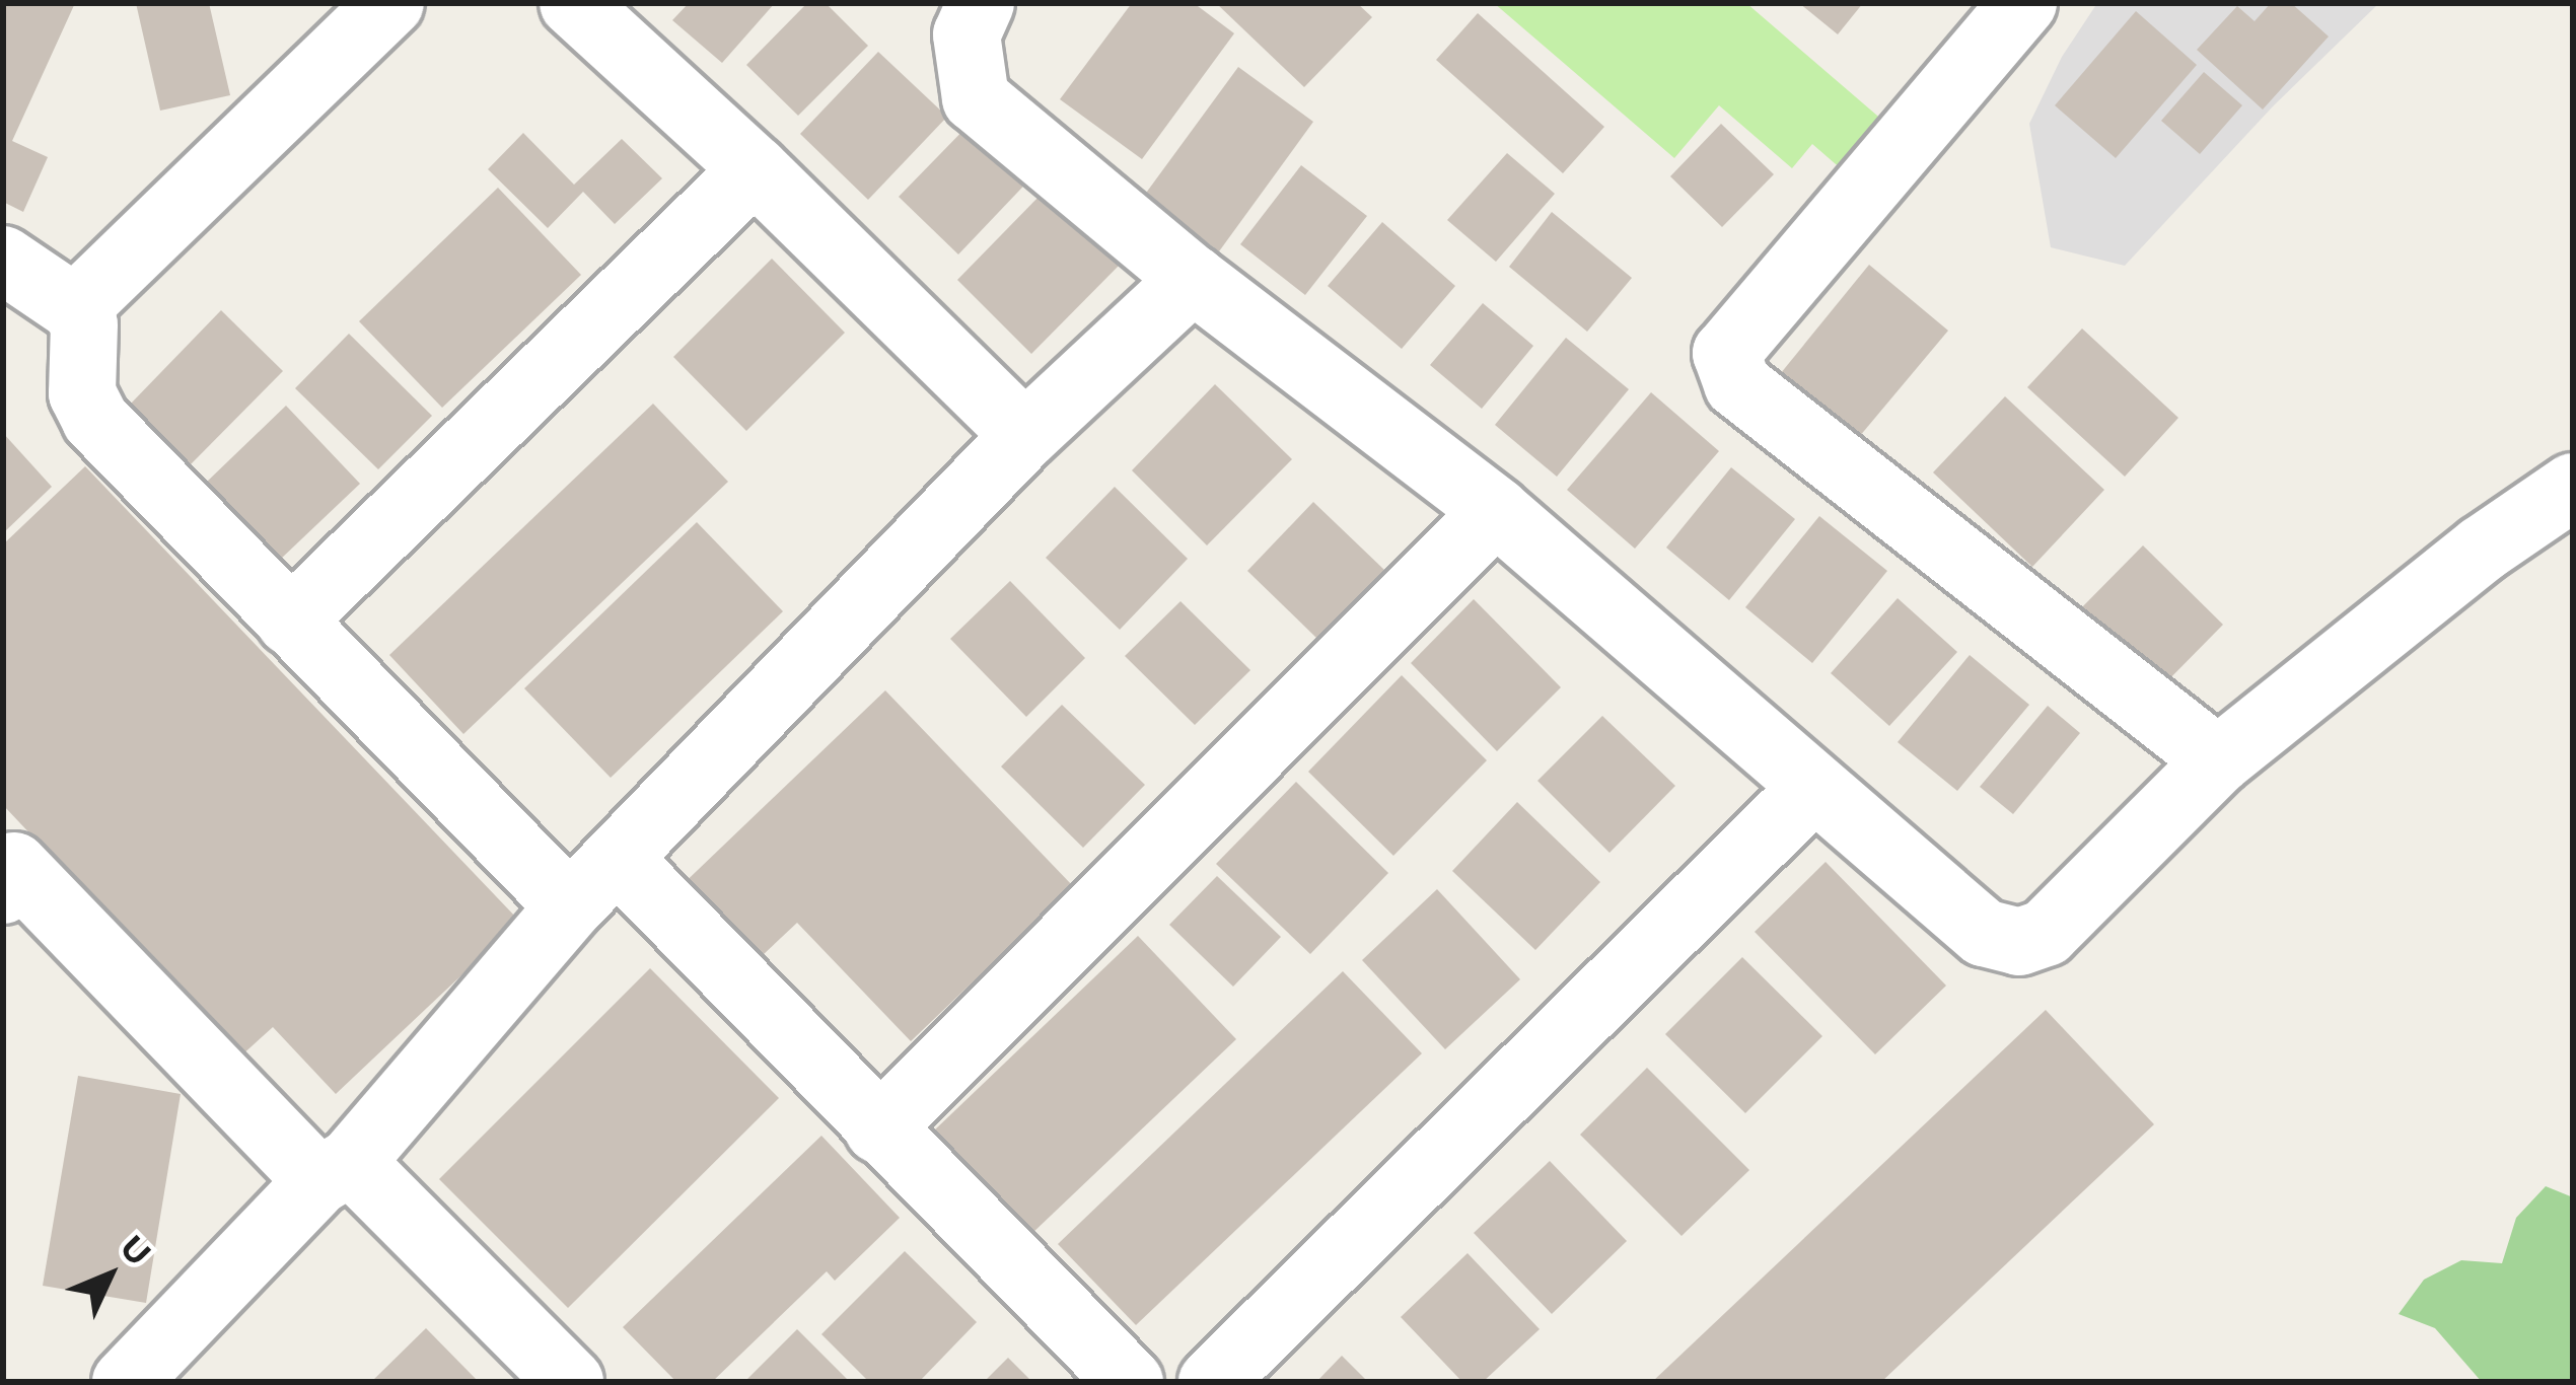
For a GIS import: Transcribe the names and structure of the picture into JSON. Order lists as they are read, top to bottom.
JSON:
{
  "north": "top right"
}
